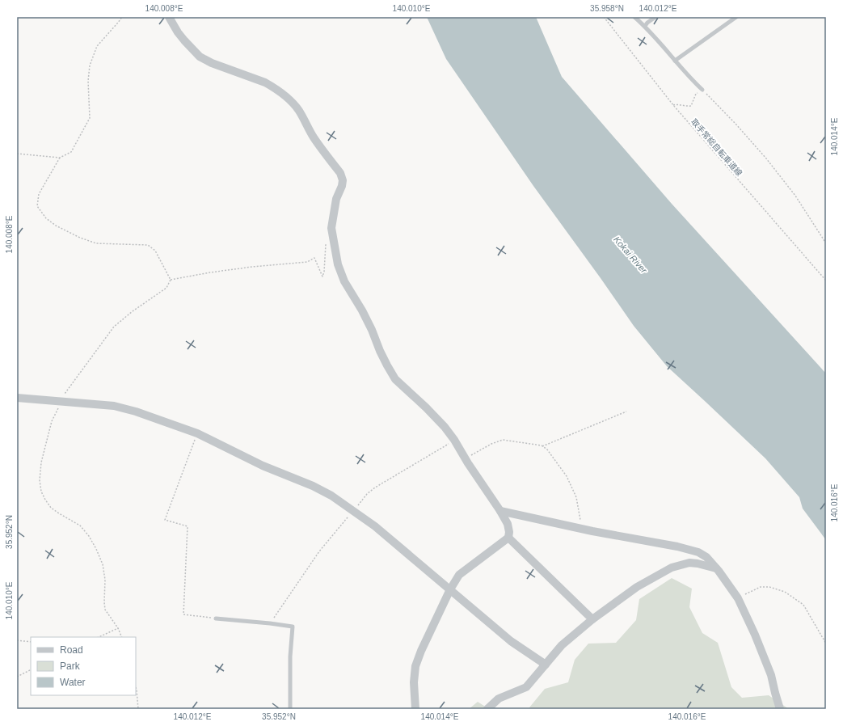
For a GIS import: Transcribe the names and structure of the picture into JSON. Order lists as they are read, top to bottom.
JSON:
{
  "streets": {
    "path": ["取手常総自転車道線"]
  },
  "water": ["Kokai River"],
  "legend": ["Road", "Park", "Water"],
  "coordinates": [
    "140.008°E",
    "140.010°E",
    "35.958°N",
    "140.012°E",
    "140.014°E",
    "140.016°E",
    "35.952°N"
  ]
}
